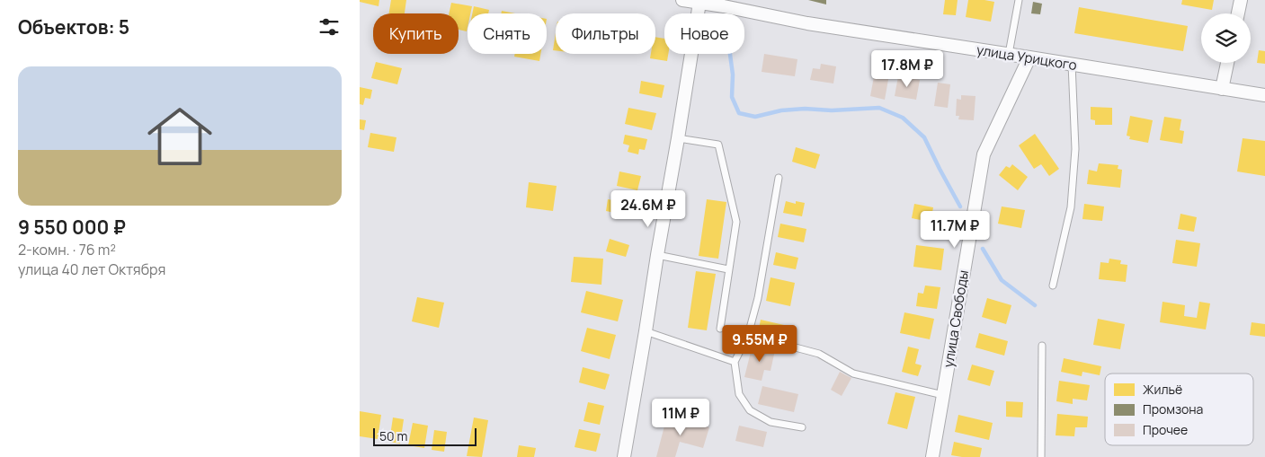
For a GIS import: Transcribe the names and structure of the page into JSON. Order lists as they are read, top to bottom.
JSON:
{
  "streets": {
    "street": ["улица Урицкого", "улица Свободы"]
  },
  "crossings": [
    ["улица Урицкого", "улица Свободы"]
  ],
  "legend": ["Жильё", "Промзона", "Прочее"],
  "scale_bar": "50 m",
  "page": {
    "heading": "Объектов: 5",
    "chip": [
      "Купить",
      "Снять",
      "Фильтры",
      "Новое"
    ],
    "price": [
      "17.8M ₽",
      "24.6M ₽",
      "11.7M ₽",
      "9.55M ₽",
      "11M ₽"
    ],
    "list": [
      {
        "name": "9 550 000 ₽",
        "note": "2-комн. · 76 m² · улица 40 лет Октября"
      }
    ],
    "scale": "50 m"
  }
}
